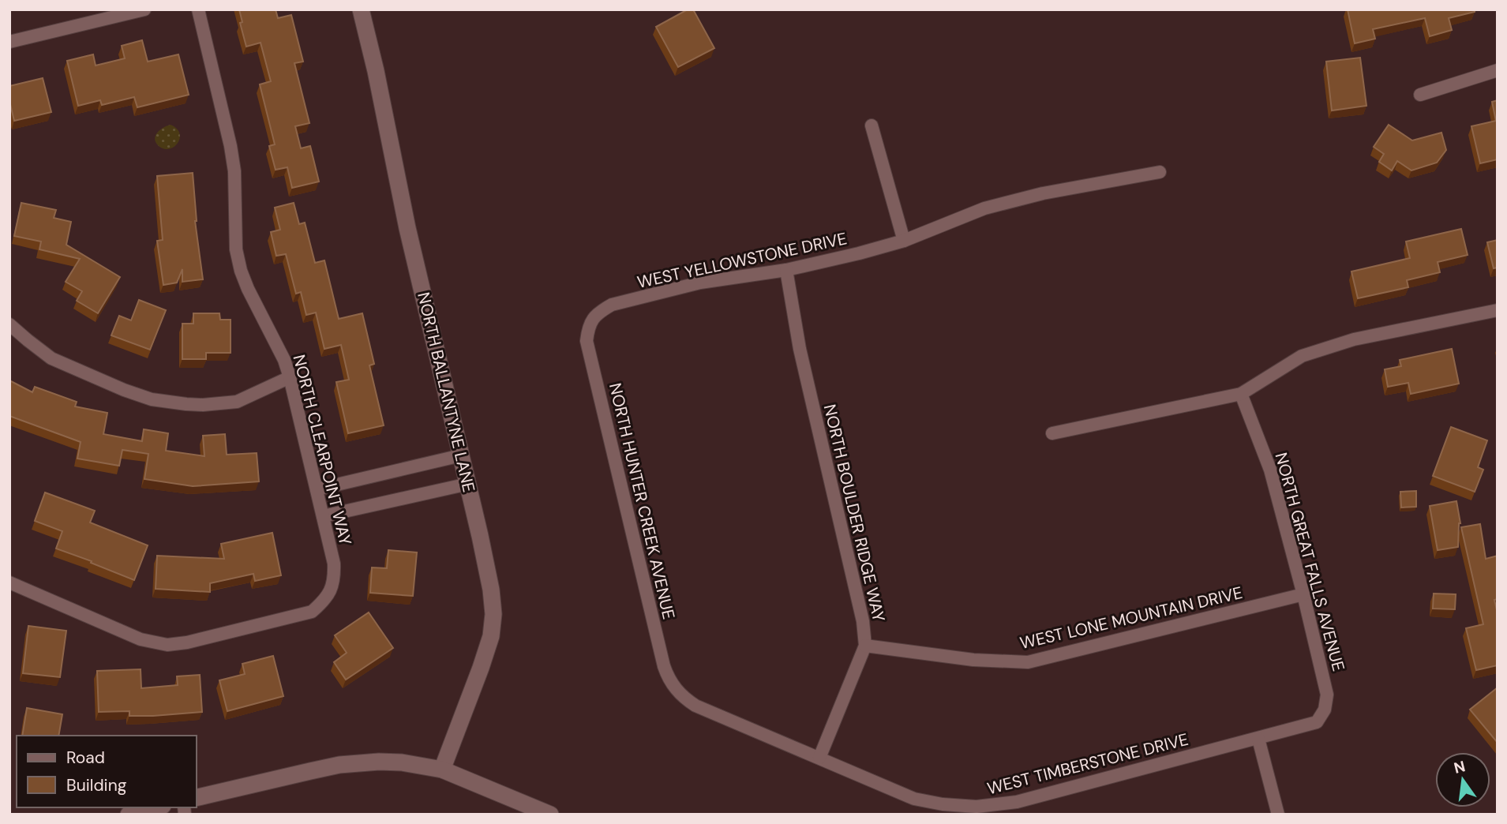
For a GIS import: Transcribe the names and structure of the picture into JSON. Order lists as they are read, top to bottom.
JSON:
{
  "streets": {
    "street": [
      "WEST YELLOWSTONE DRIVE",
      "NORTH BALLANTYNE LANE",
      "NORTH CLEARPOINT WAY",
      "NORTH HUNTER CREEK AVENUE",
      "NORTH BOULDER RIDGE WAY",
      "NORTH GREAT FALLS AVENUE",
      "WEST LONE MOUNTAIN DRIVE",
      "WEST TIMBERSTONE DRIVE"
    ]
  },
  "crossings": [
    ["WEST YELLOWSTONE DRIVE", "NORTH HUNTER CREEK AVENUE"],
    ["WEST YELLOWSTONE DRIVE", "NORTH BOULDER RIDGE WAY"],
    ["NORTH HUNTER CREEK AVENUE", "WEST TIMBERSTONE DRIVE"],
    ["NORTH BOULDER RIDGE WAY", "WEST LONE MOUNTAIN DRIVE"],
    ["NORTH BOULDER RIDGE WAY", "WEST TIMBERSTONE DRIVE"],
    ["NORTH GREAT FALLS AVENUE", "WEST LONE MOUNTAIN DRIVE"],
    ["NORTH GREAT FALLS AVENUE", "WEST TIMBERSTONE DRIVE"]
  ],
  "legend": ["Road", "Building"],
  "north": "top"
}
